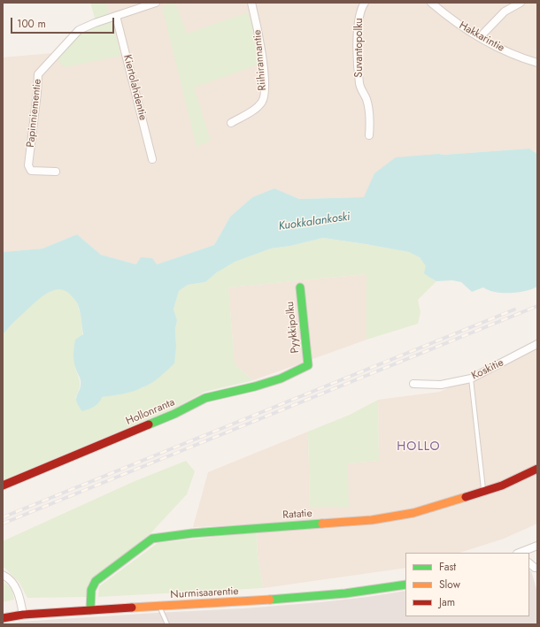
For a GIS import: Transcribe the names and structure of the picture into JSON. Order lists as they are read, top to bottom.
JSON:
{
  "streets": {
    "street": [
      "Hakkarintie",
      "Suvantopolku",
      "Riihirannantie",
      "Kiertolahdentie",
      "Papinniementie",
      "Pyykkipolku",
      "Koskitie",
      "Hollonranta",
      "Ratatie",
      "Nurmisaarentie"
    ]
  },
  "crossings": [
    ["Kiertolahdentie", "Papinniementie"],
    ["Pyykkipolku", "Hollonranta"],
    ["Ratatie", "Nurmisaarentie"]
  ],
  "districts": ["HOLLO"],
  "water": ["Kuokkalankoski"],
  "legend": ["Fast", "Slow", "Jam"],
  "scale_bar": "100 m"
}
